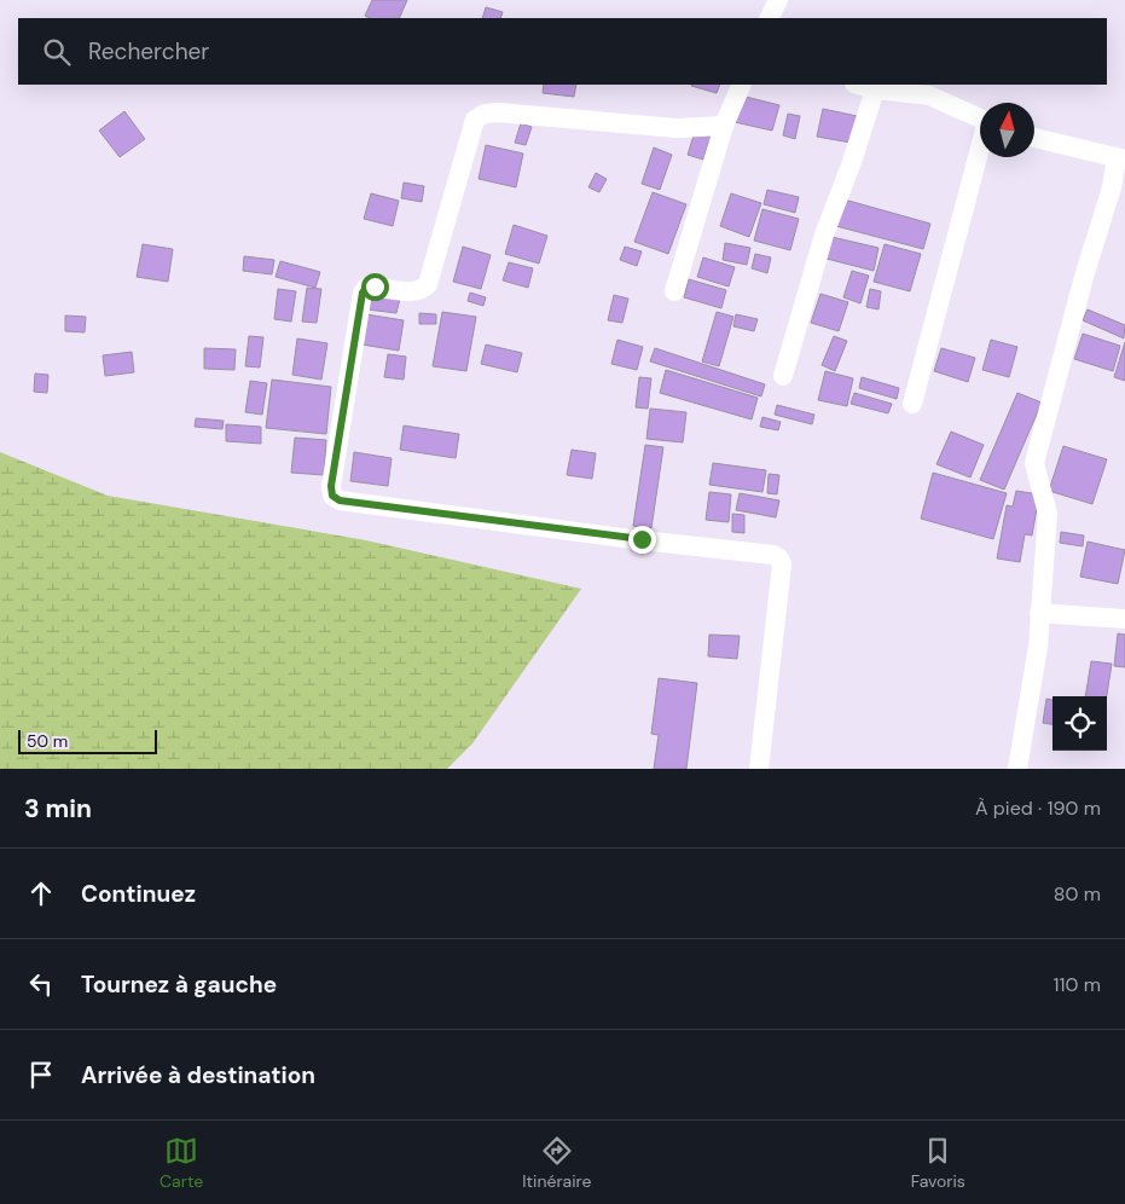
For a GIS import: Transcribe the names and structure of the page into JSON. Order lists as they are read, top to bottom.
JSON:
{
  "scale_bar": "50 m",
  "north": "top",
  "page": {
    "search": "Rechercher",
    "scale": "50 m",
    "heading": ["3 min", "À pied · 190 m"],
    "list": [
      ["Continuez", "80 m"],
      ["Tournez à gauche", "110 m"],
      "Arrivée à destination"
    ],
    "nav": ["Carte", "Itinéraire", "Favoris"]
  }
}
